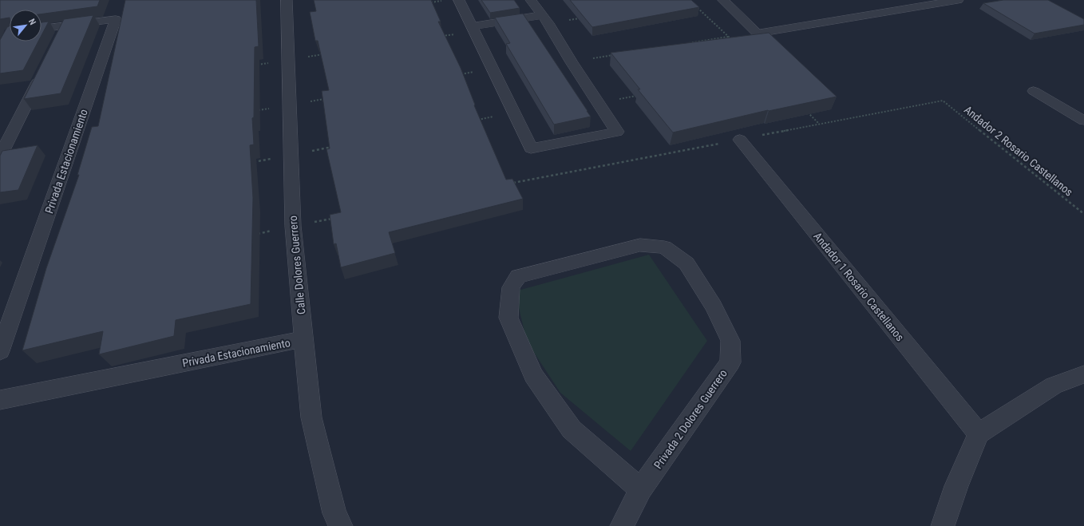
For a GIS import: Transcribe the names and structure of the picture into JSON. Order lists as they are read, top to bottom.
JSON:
{
  "streets": {
    "street": [
      "Privada Estacionamiento",
      "Calle Dolores Guerrero",
      "Andador 1 Rosario Castellanos",
      "Privada 2 Dolores Guerrero"
    ],
    "path": ["Andador 2 Rosario Castellanos"]
  },
  "crossings": [
    ["Privada Estacionamiento", "Calle Dolores Guerrero"]
  ],
  "north": "top right"
}
